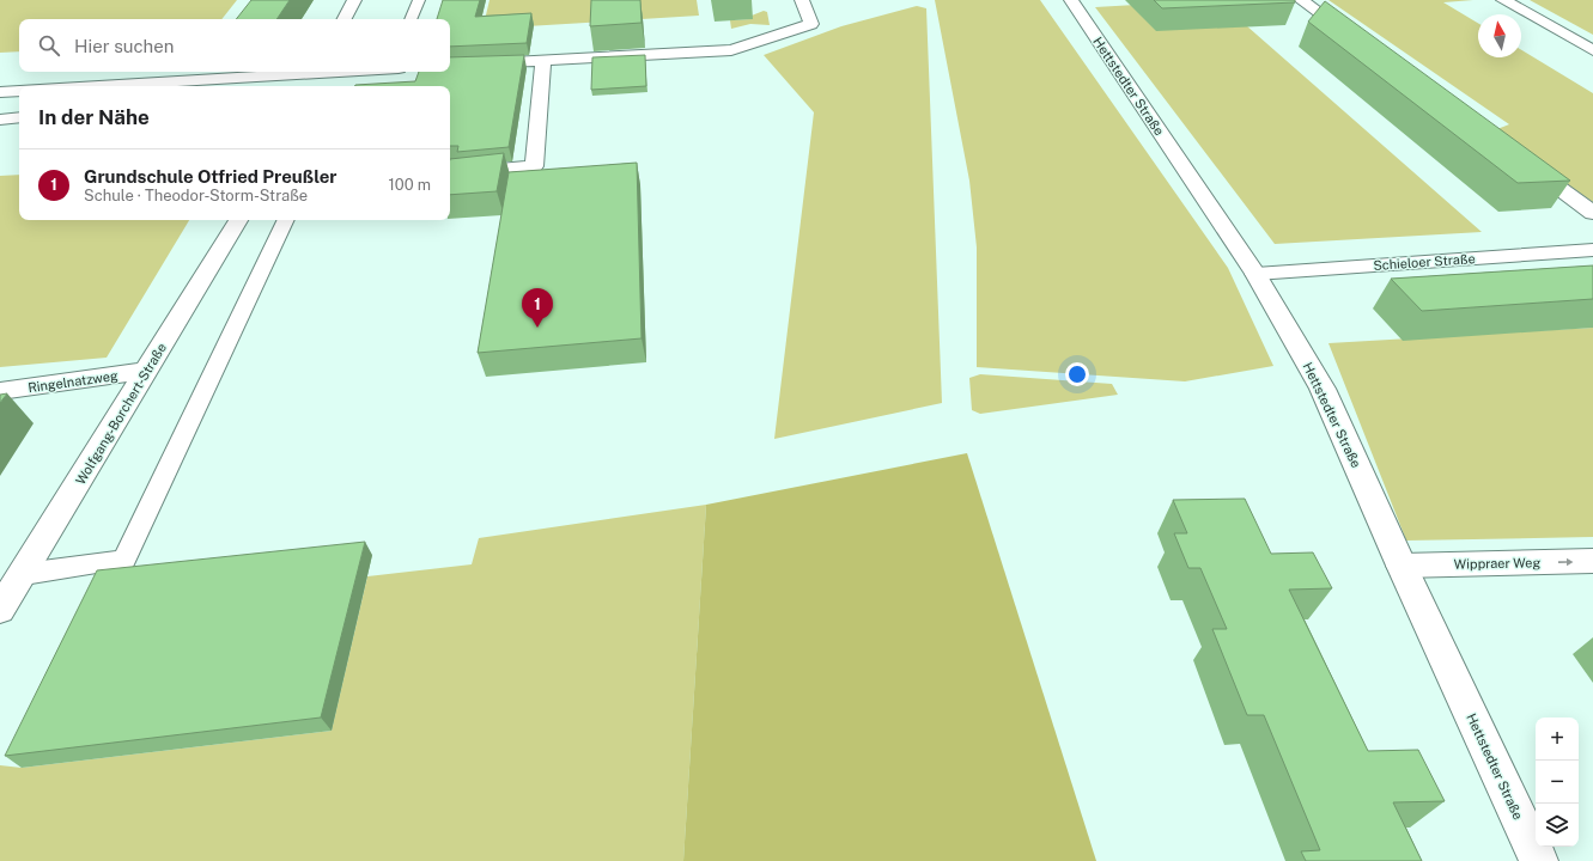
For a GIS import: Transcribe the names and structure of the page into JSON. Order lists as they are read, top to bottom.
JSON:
{
  "streets": {
    "street": [
      "Hettstedter Straße",
      "Schieloer Straße",
      "Ringelnatzweg",
      "Wolfgang-Borchert-Straße",
      "Wippraer Weg"
    ]
  },
  "crossings": [
    ["Hettstedter Straße", "Schieloer Straße"],
    ["Hettstedter Straße", "Wippraer Weg"],
    ["Ringelnatzweg", "Wolfgang-Borchert-Straße"]
  ],
  "one_way": ["Wippraer Weg"],
  "north": "top",
  "page": {
    "search": "Hier suchen",
    "heading": "In der Nähe",
    "list": [
      {
        "mark": "1",
        "name": "Grundschule Otfried Preußler",
        "note": "Schule · Theodor-Storm-Straße",
        "value": "100 m"
      }
    ],
    "pins": "1",
    "map_buttons": ["+", "−"]
  }
}
